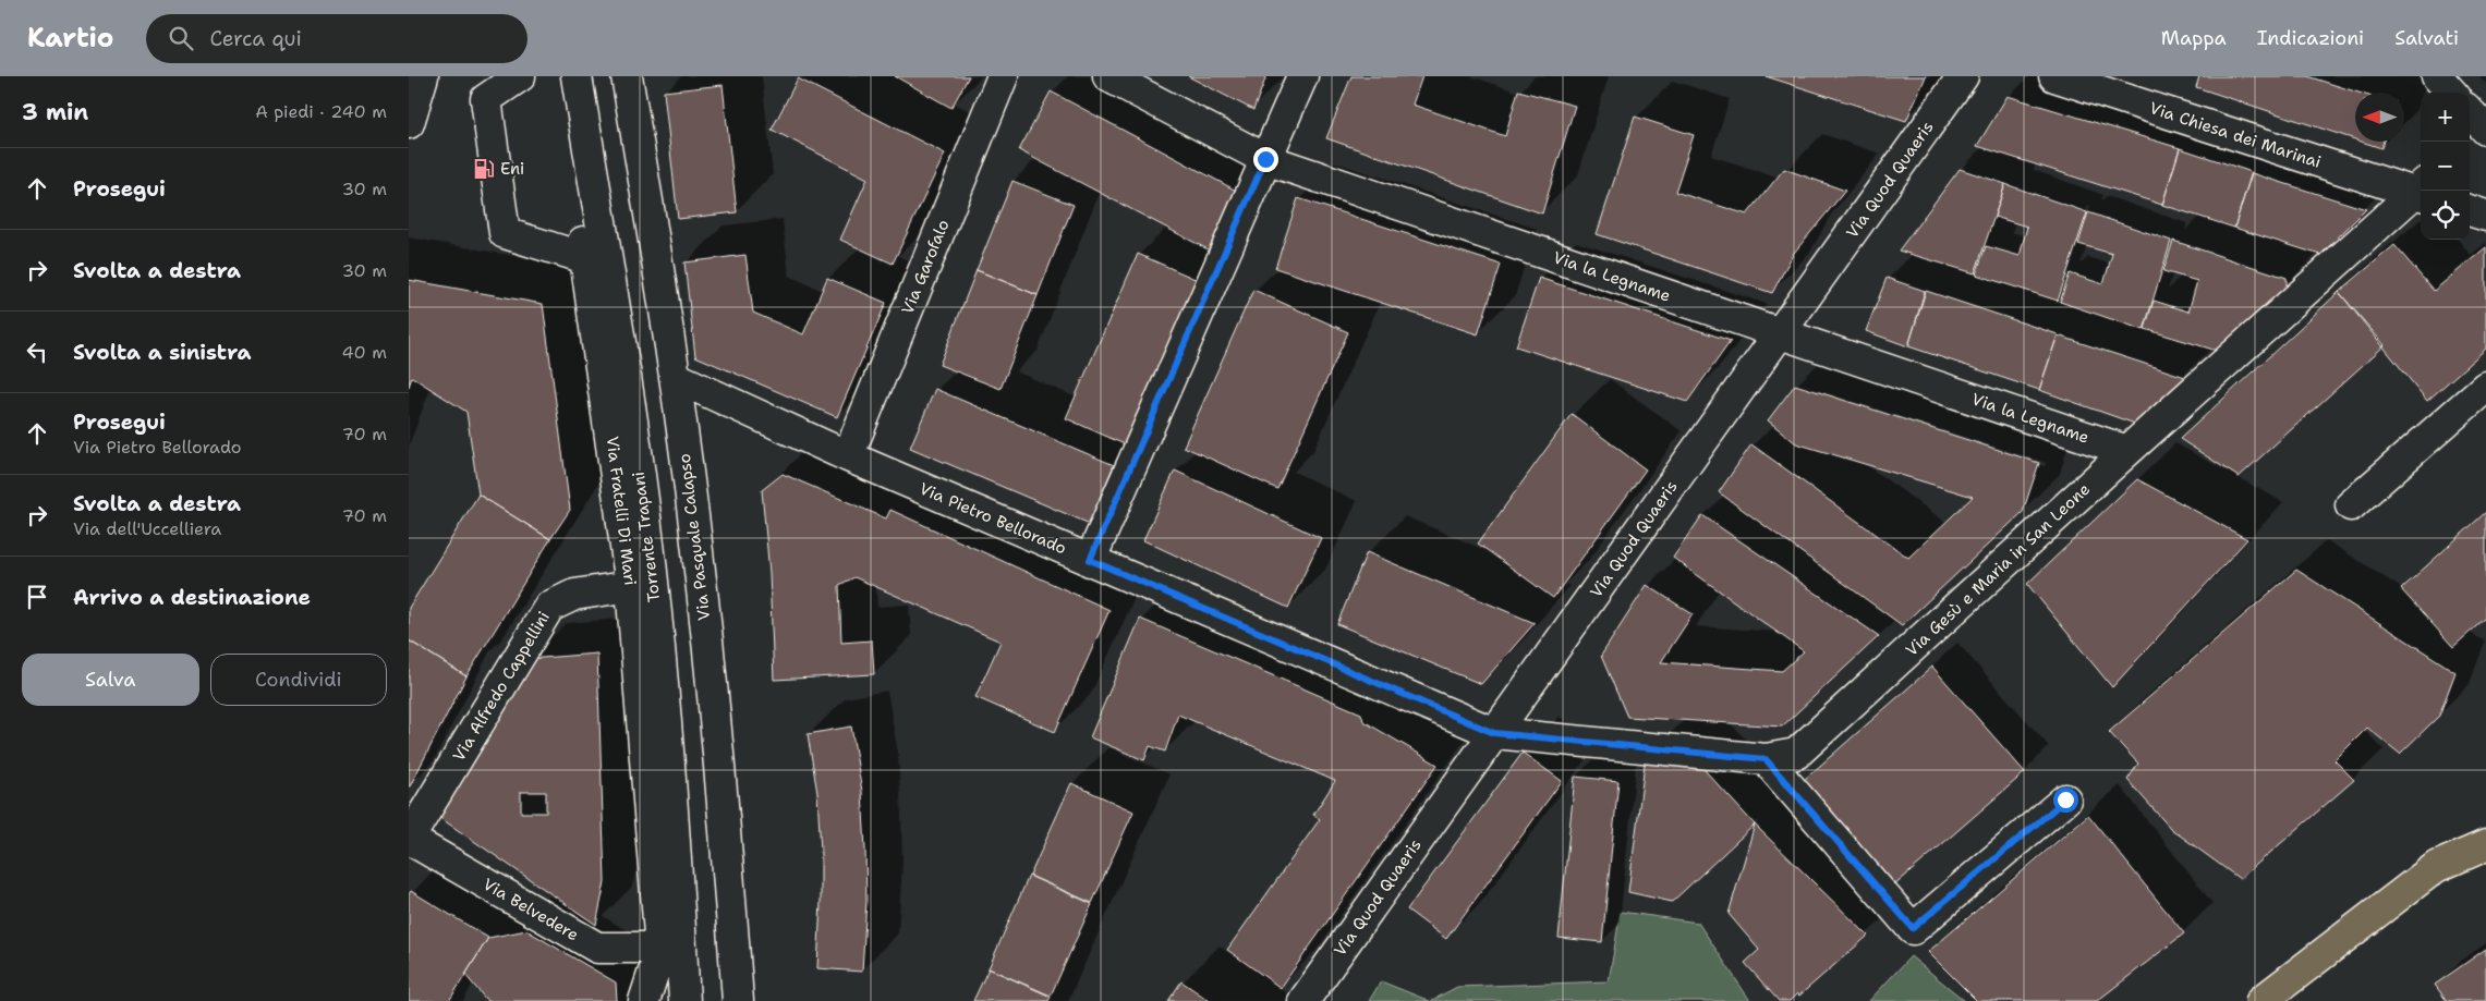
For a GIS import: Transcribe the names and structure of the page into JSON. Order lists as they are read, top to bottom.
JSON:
{
  "streets": {
    "street": [
      "Via Chiesa dei Marinai",
      "Via Quod Quaeris",
      "Via Garofalo",
      "Via la Legname",
      "Via Fratelli Di Mari",
      "Via Pietro Bellorado",
      "Torrente Trapani",
      "Via Pasquale Calapso",
      "Via Gesù e Maria in San Leone",
      "Via Alfredo Cappellini",
      "Via Belvedere"
    ]
  },
  "crossings": [
    ["Via Quod Quaeris", "Via la Legname"],
    ["Via Quod Quaeris", "Via Pietro Bellorado"],
    ["Via Quod Quaeris", "Via Gesù e Maria in San Leone"],
    ["Via Garofalo", "Via Pietro Bellorado"],
    ["Via la Legname", "Via Gesù e Maria in San Leone"],
    ["Via Fratelli Di Mari", "Via Alfredo Cappellini"],
    ["Via Fratelli Di Mari", "Via Belvedere"],
    ["Via Pietro Bellorado", "Via Pasquale Calapso"],
    ["Via Pietro Bellorado", "Via Gesù e Maria in San Leone"],
    ["Via Alfredo Cappellini", "Via Belvedere"]
  ],
  "places": {
    "fuel station": ["Eni"]
  },
  "north": "left",
  "page": {
    "header": "Kartio",
    "search": "Cerca qui",
    "nav": ["Mappa", "Indicazioni", "Salvati"],
    "heading": ["3 min", "A piedi · 240 m"],
    "map_buttons": ["+", "−"],
    "list": [
      ["Prosegui", "30 m"],
      ["Svolta a destra", "30 m"],
      ["Svolta a sinistra", "40 m"],
      ["Prosegui", "Via Pietro Bellorado", "70 m"],
      ["Svolta a destra", "Via dell'Uccelliera", "70 m"],
      "Arrivo a destinazione"
    ],
    "buttons": ["Salva", "Condividi"]
  }
}
